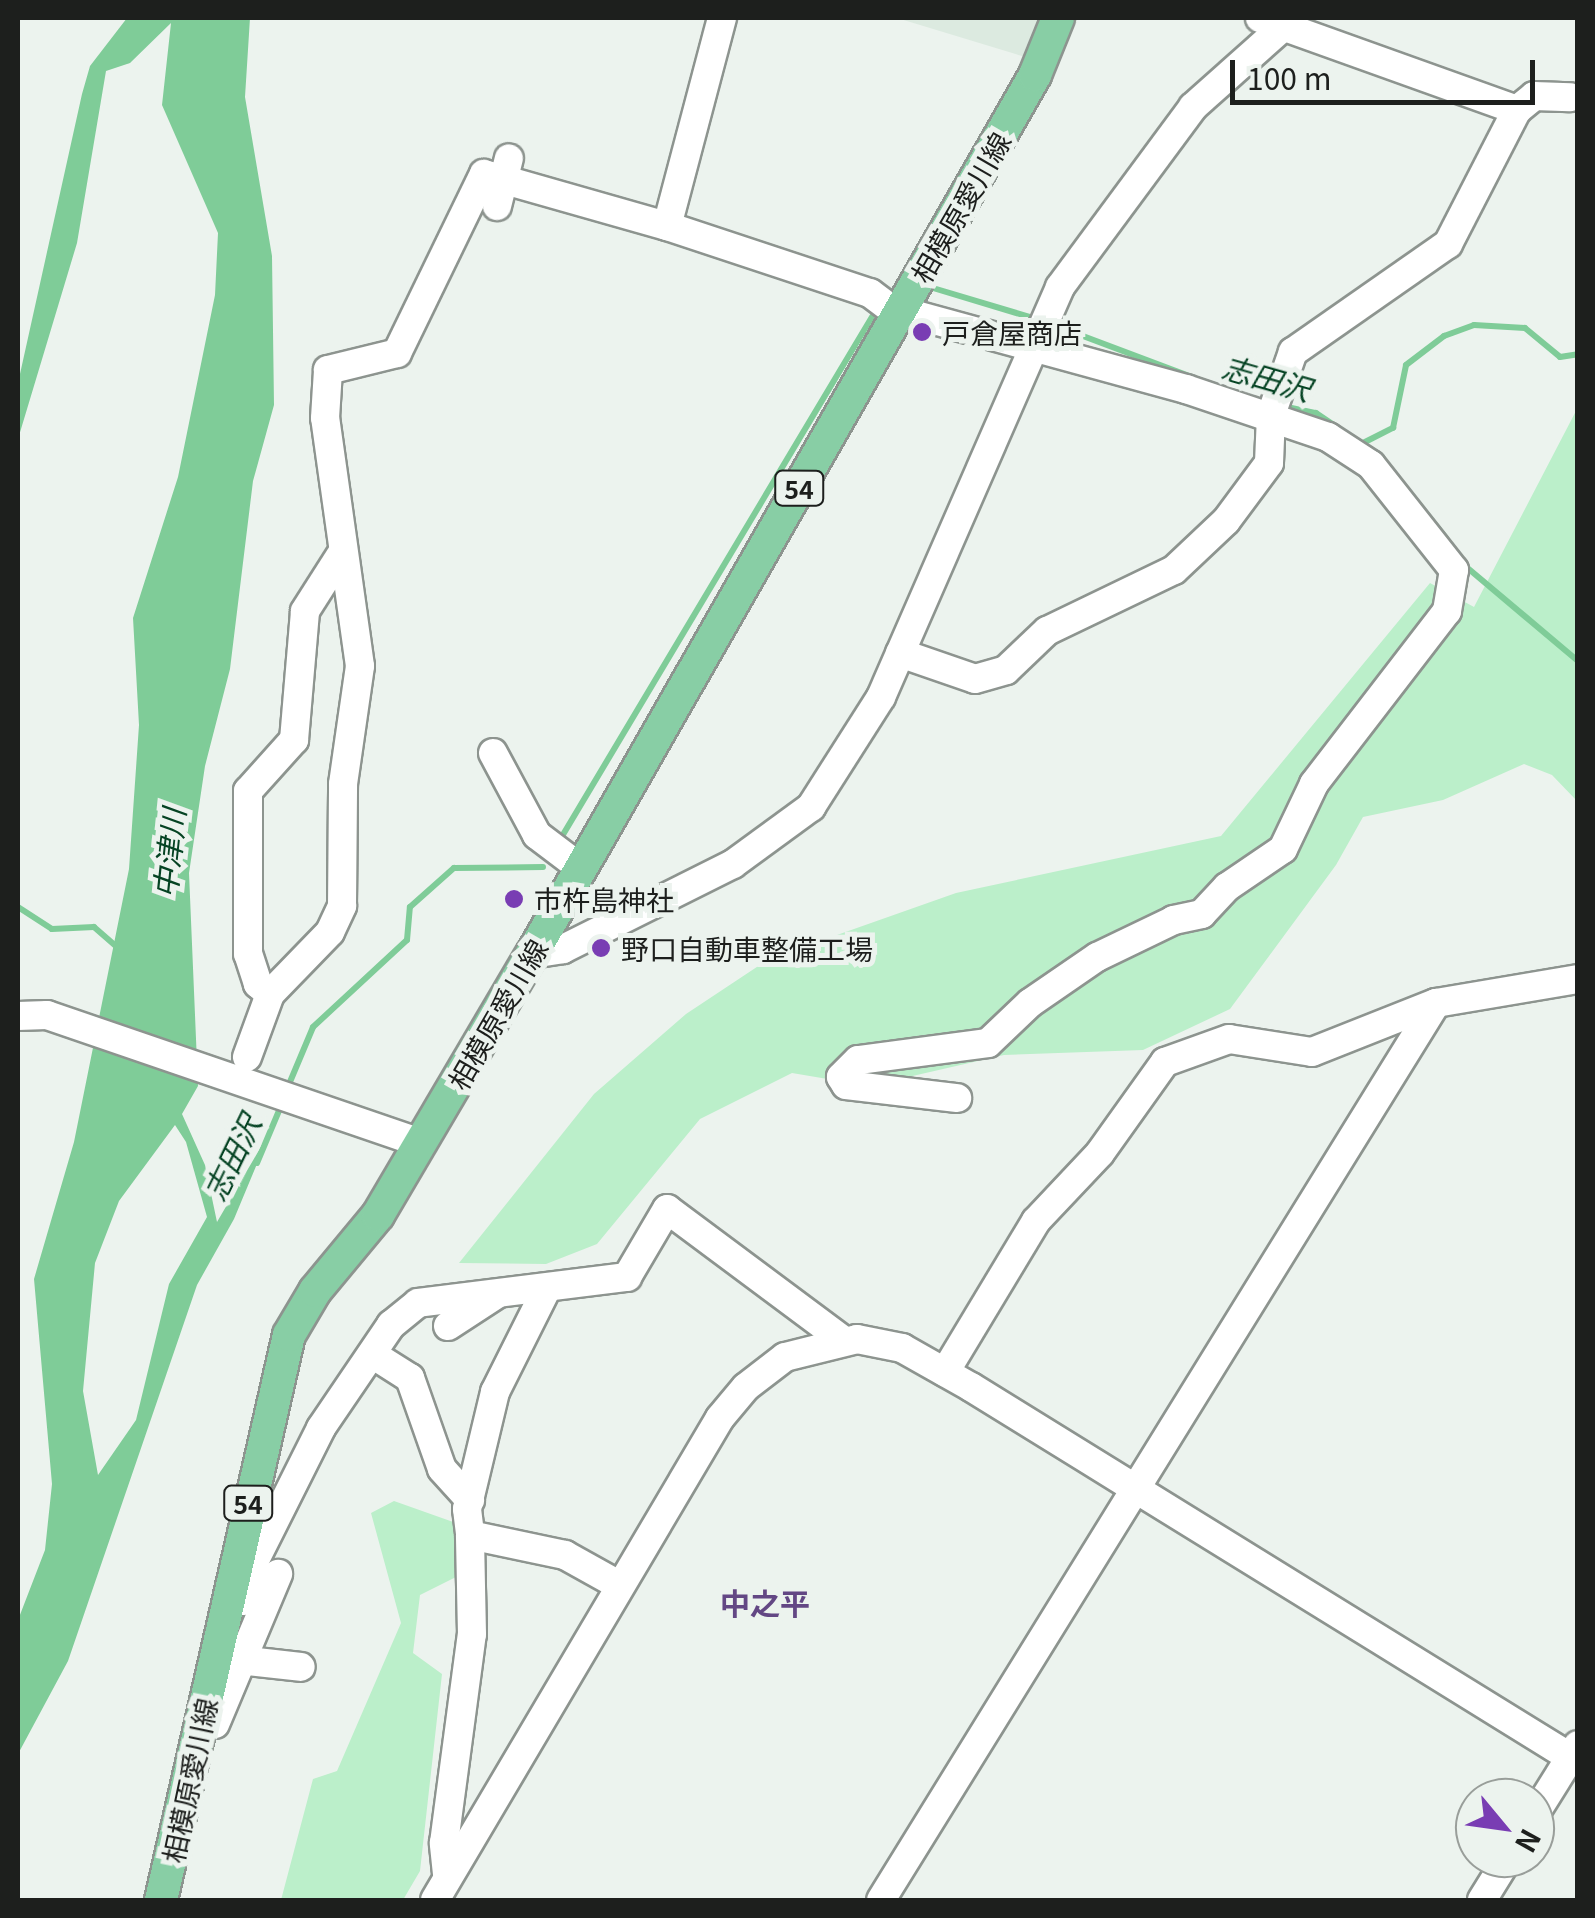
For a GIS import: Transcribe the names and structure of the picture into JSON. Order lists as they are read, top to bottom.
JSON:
{
  "streets": {
    "main road": ["相模原愛川線", "54"]
  },
  "districts": ["中之平"],
  "water": ["志田沢", "中津川"],
  "places": ["戸倉屋商店", "市杵島神社", "野口自動車整備工場"],
  "scale_bar": "100 m",
  "north": "bottom right"
}
